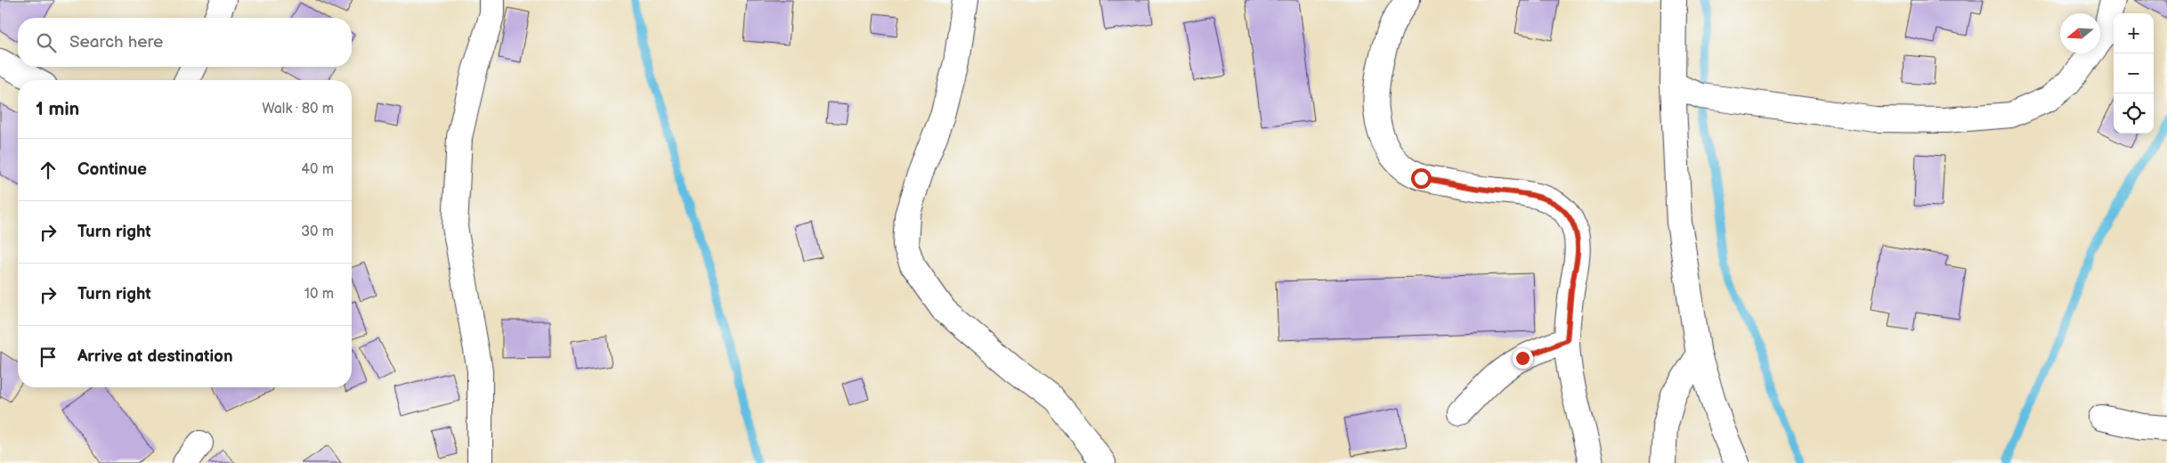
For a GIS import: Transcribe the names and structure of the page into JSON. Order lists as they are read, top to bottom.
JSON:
{
  "north": "left",
  "page": {
    "map_buttons": ["+", "−"],
    "search": "Search here",
    "heading": ["1 min", "Walk · 80 m"],
    "list": [
      ["Continue", "40 m"],
      ["Turn right", "30 m"],
      ["Turn right", "10 m"],
      "Arrive at destination"
    ]
  }
}
